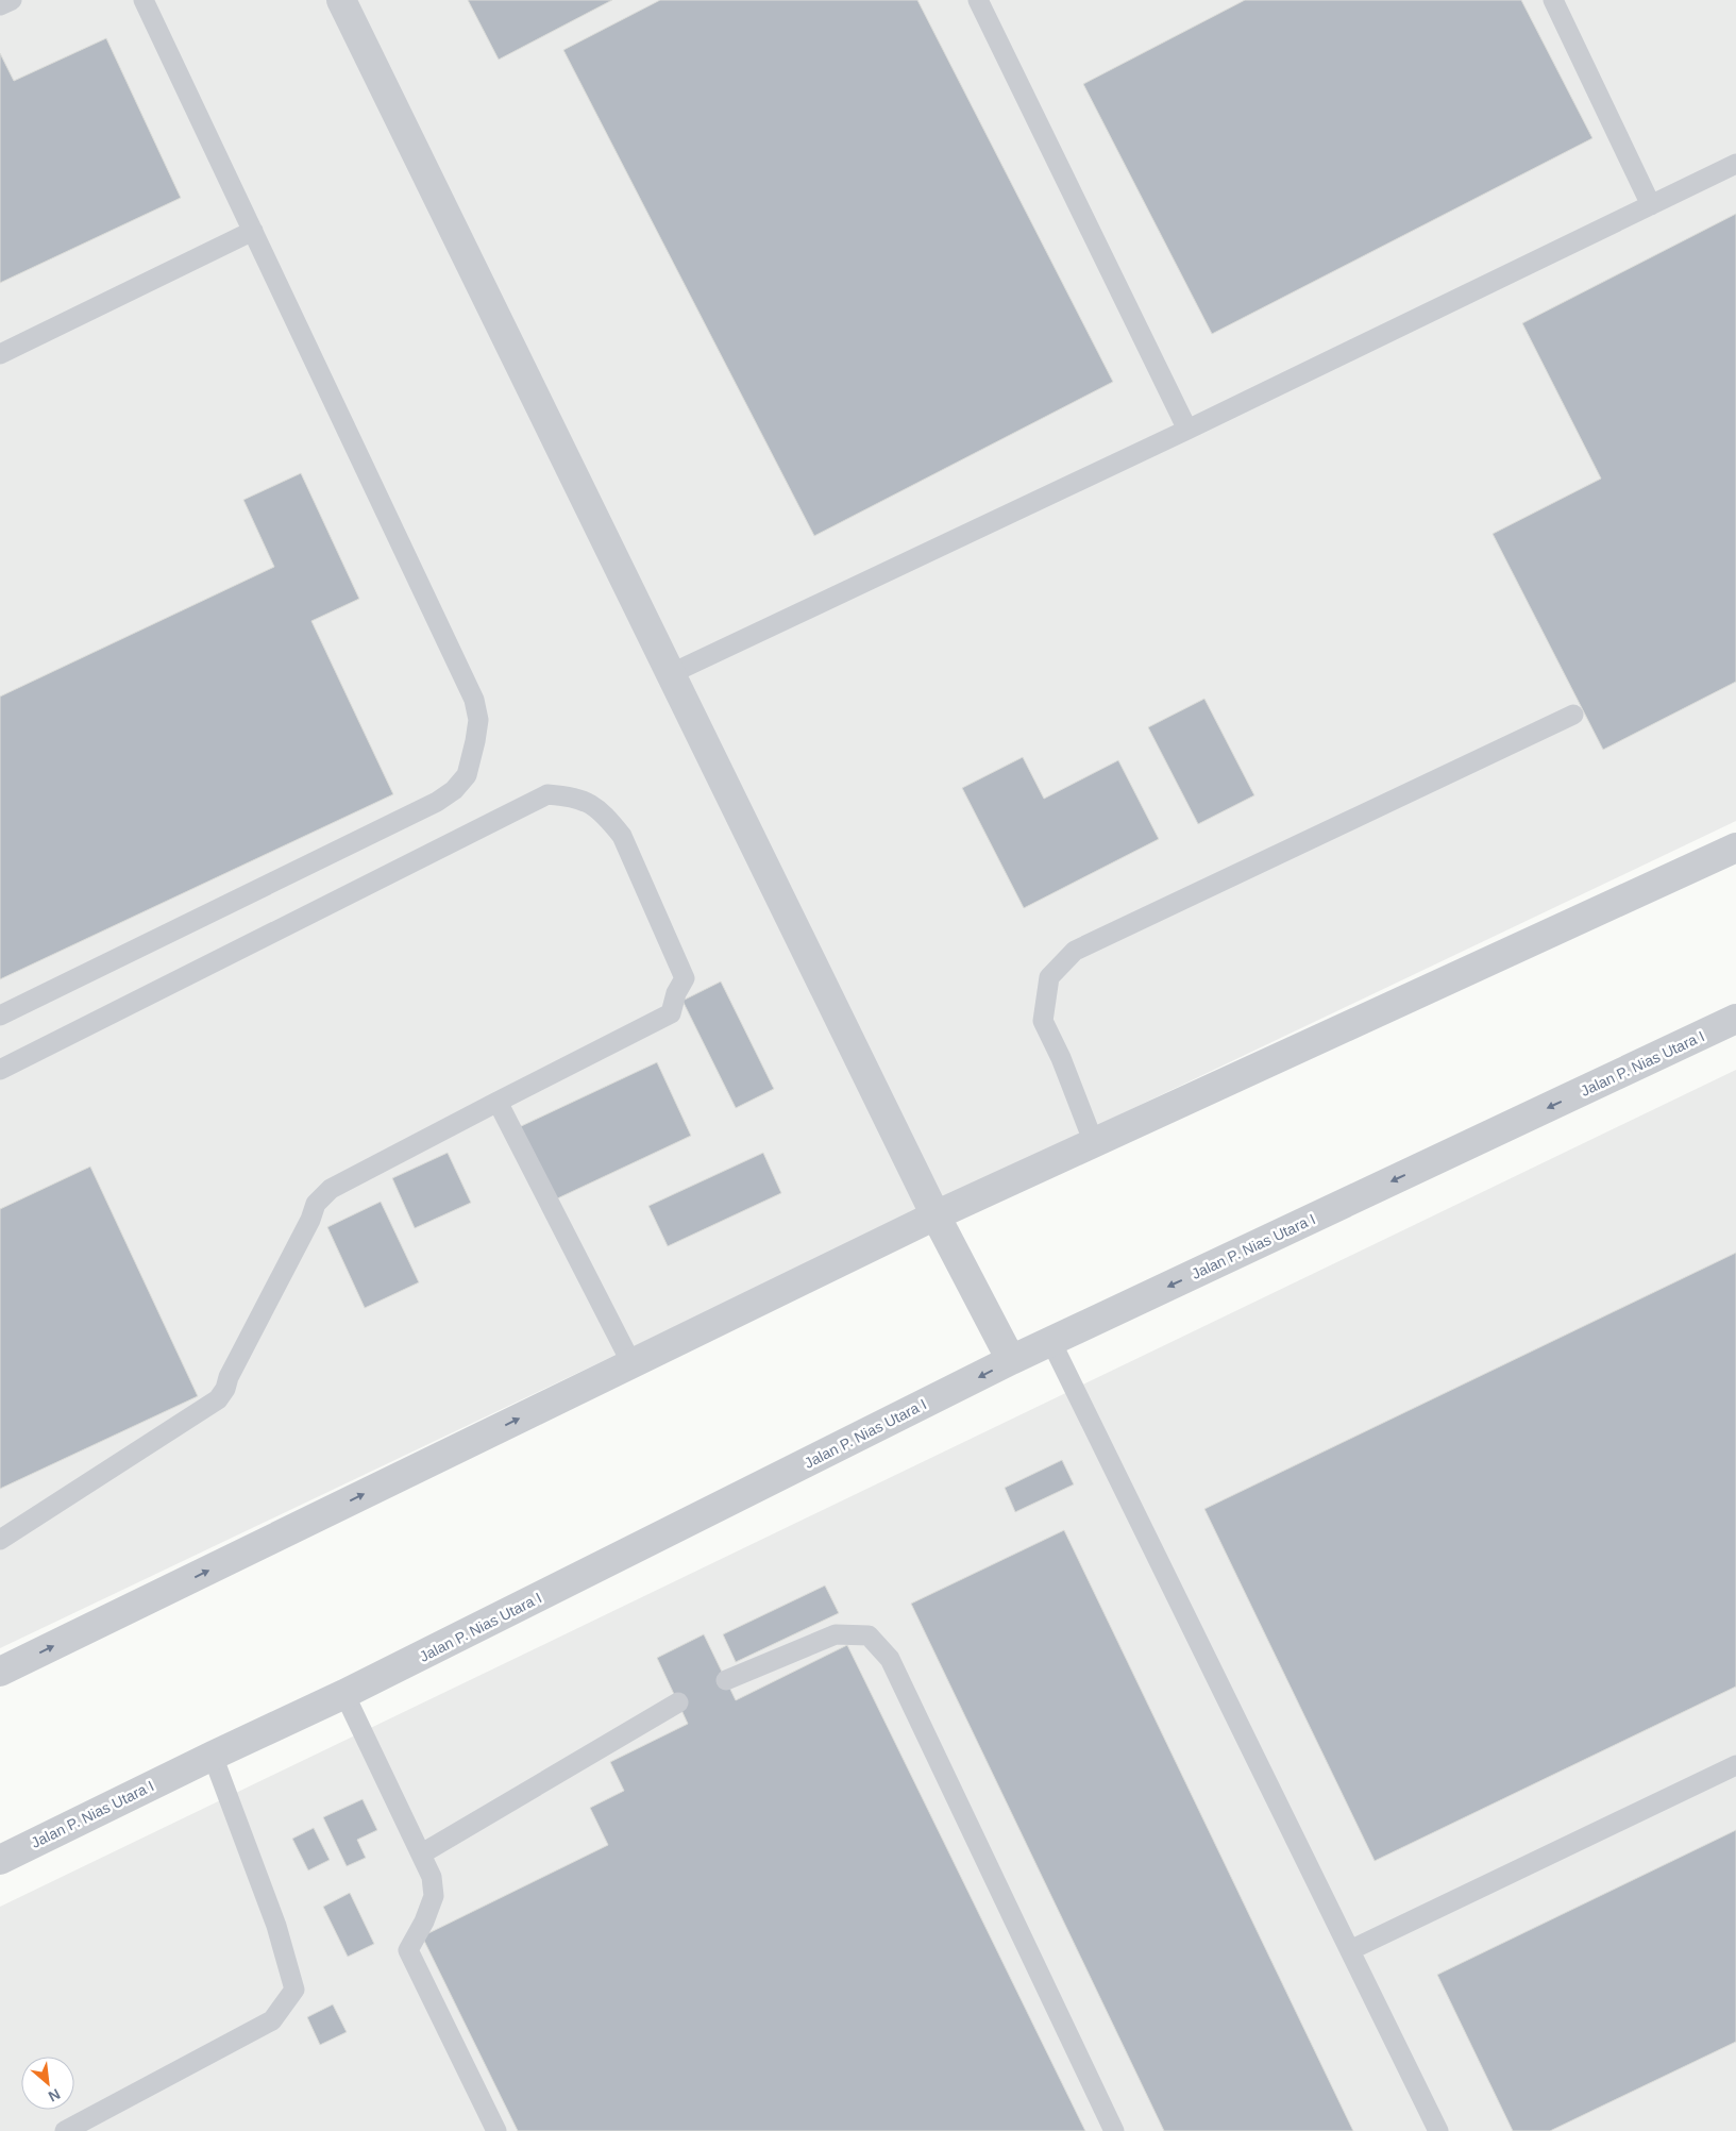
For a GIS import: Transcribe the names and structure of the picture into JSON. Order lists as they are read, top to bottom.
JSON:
{
  "streets": {
    "street": ["Jalan P. Nias Utara I"]
  },
  "north": "bottom right"
}
